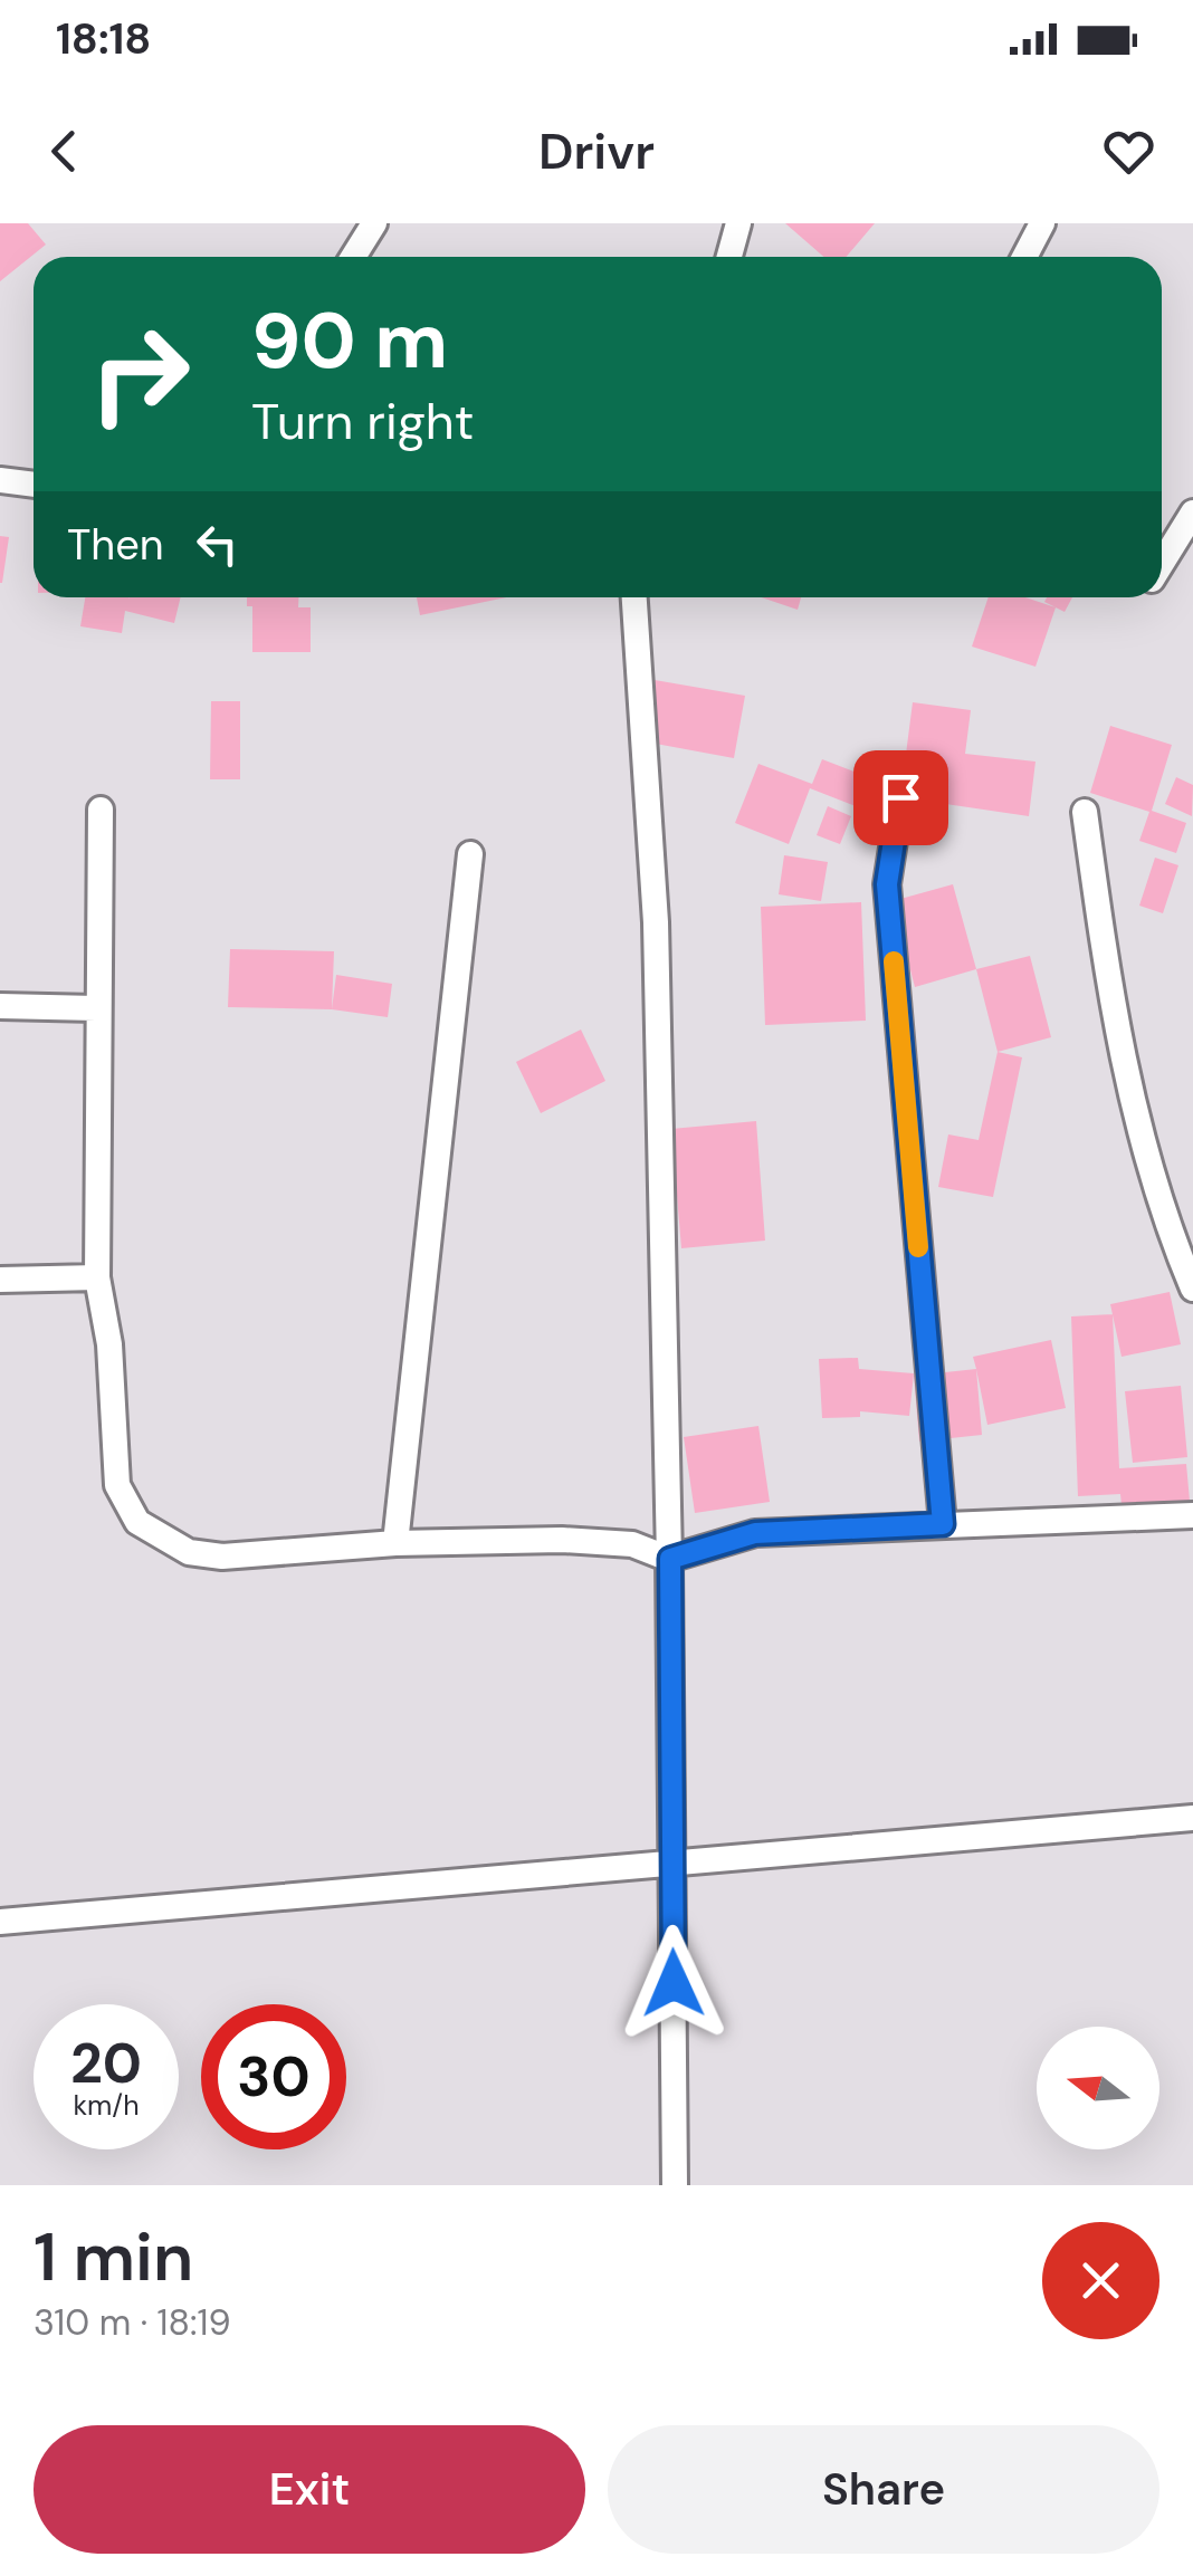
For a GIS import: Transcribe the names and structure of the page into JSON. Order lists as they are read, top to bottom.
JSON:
{
  "north": "left",
  "page": {
    "status": "18:18",
    "header": "Drivr",
    "turn": ["90 m", "Turn right"],
    "then": "Then",
    "speed": "20 km/h",
    "limit": "30",
    "heading": ["1 min", "310 m · 18:19"],
    "buttons": ["Exit", "Share"]
  }
}
